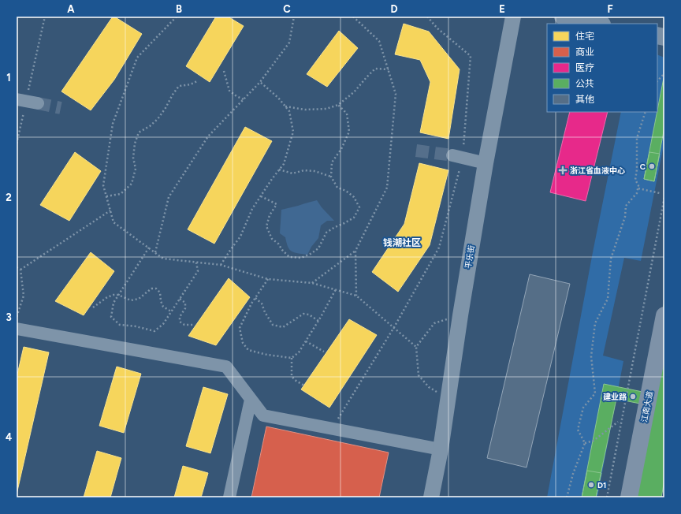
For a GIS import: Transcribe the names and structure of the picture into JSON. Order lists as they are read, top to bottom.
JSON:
{
  "streets": {
    "main road": ["江南大道"],
    "street": ["平乐街"]
  },
  "districts": ["钱潮社区"],
  "places": {
    "other": ["C", "建业路", "D1"],
    "health": ["浙江省血液中心"]
  },
  "legend": [
    "住宅",
    "商业",
    "医疗",
    "公共",
    "其他"
  ],
  "grid": {
    "columns": [
      "A",
      "B",
      "C",
      "D",
      "E",
      "F"
    ],
    "rows": [
      "1",
      "2",
      "3",
      "4"
    ]
  }
}
